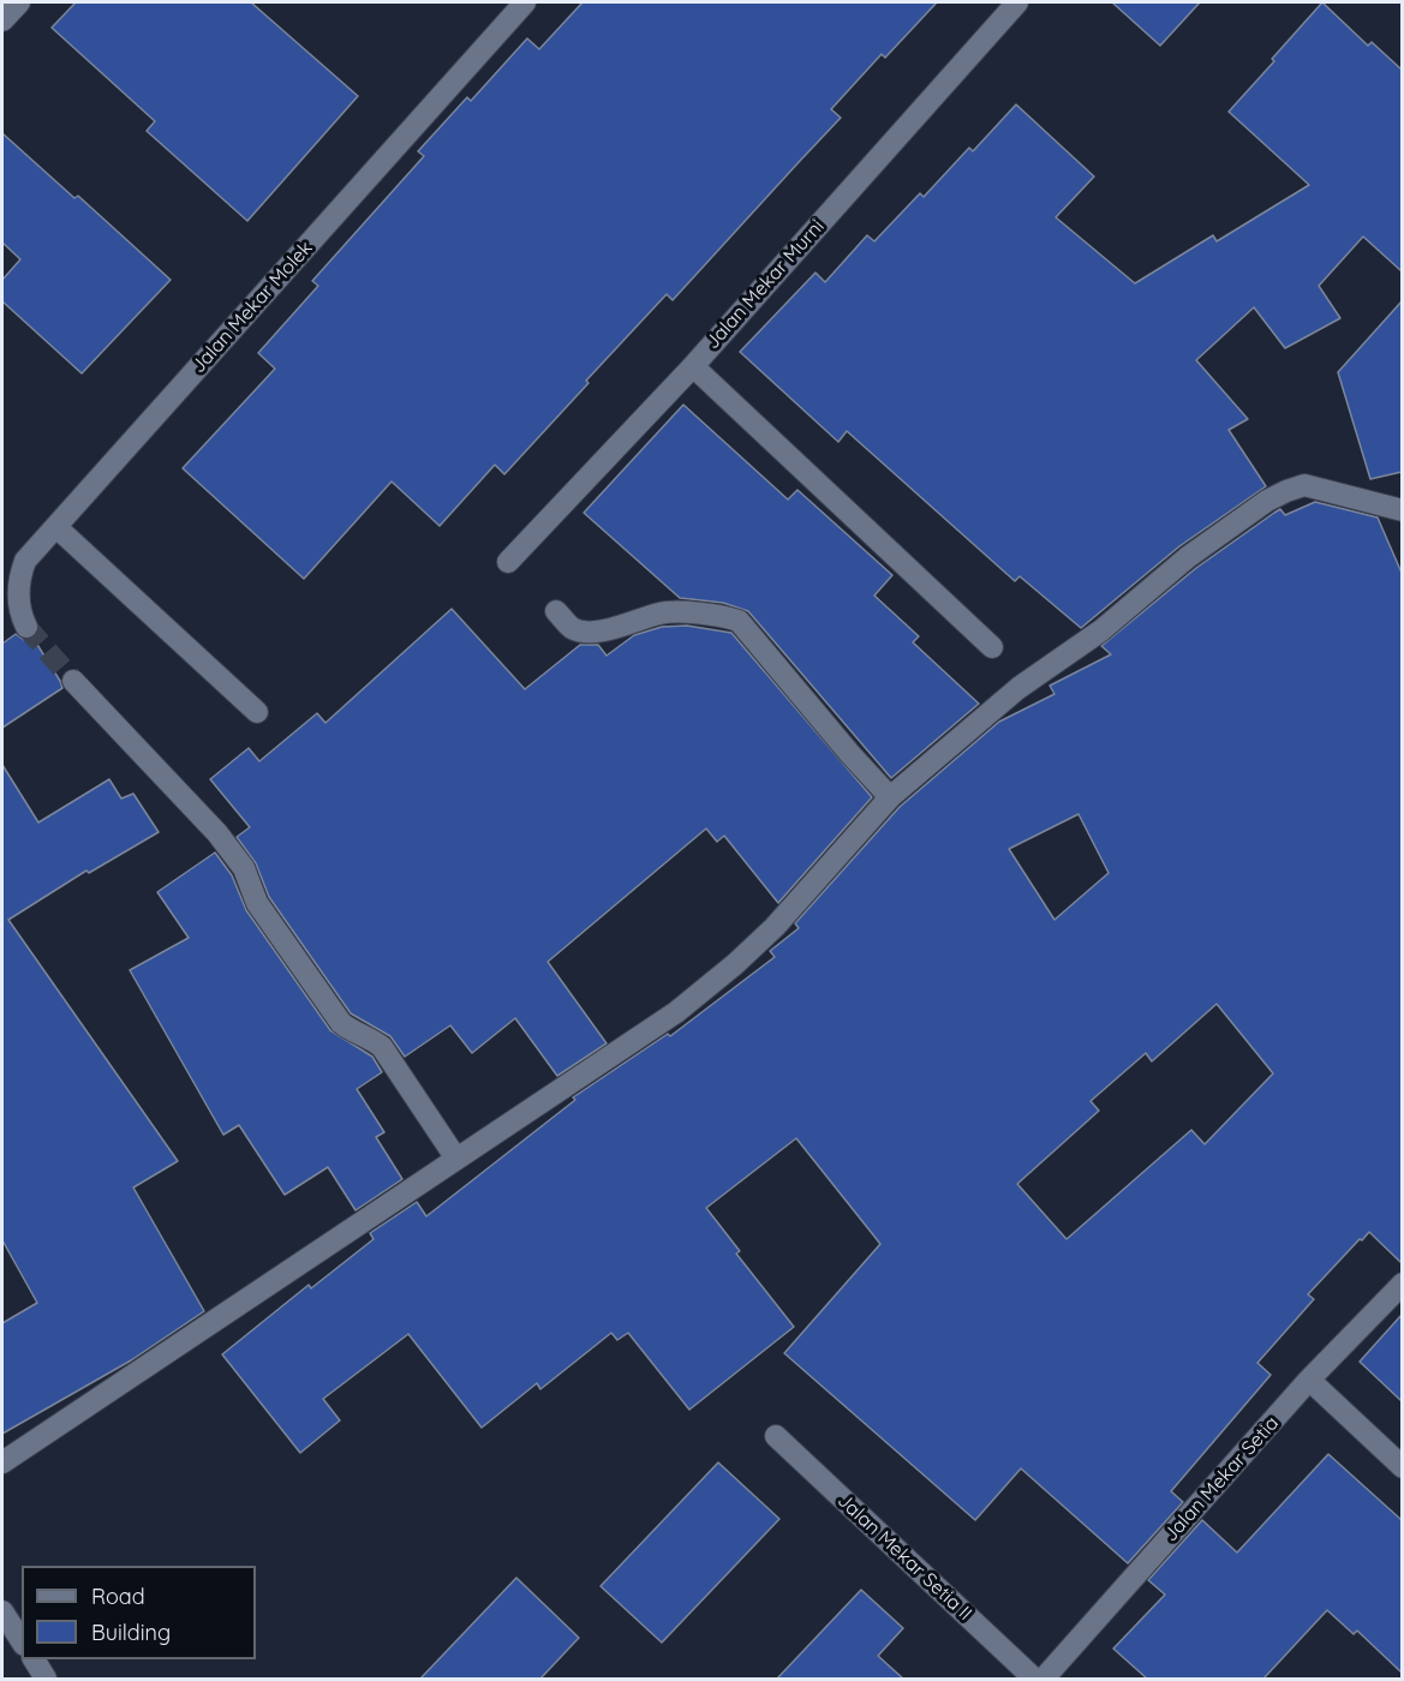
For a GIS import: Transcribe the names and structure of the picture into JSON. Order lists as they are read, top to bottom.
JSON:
{
  "streets": {
    "street": [
      "Jalan Mekar Murni",
      "Jalan Mekar Molek",
      "Jalan Mekar Setia",
      "Jalan Mekar Setia II"
    ]
  },
  "legend": ["Road", "Building"]
}
